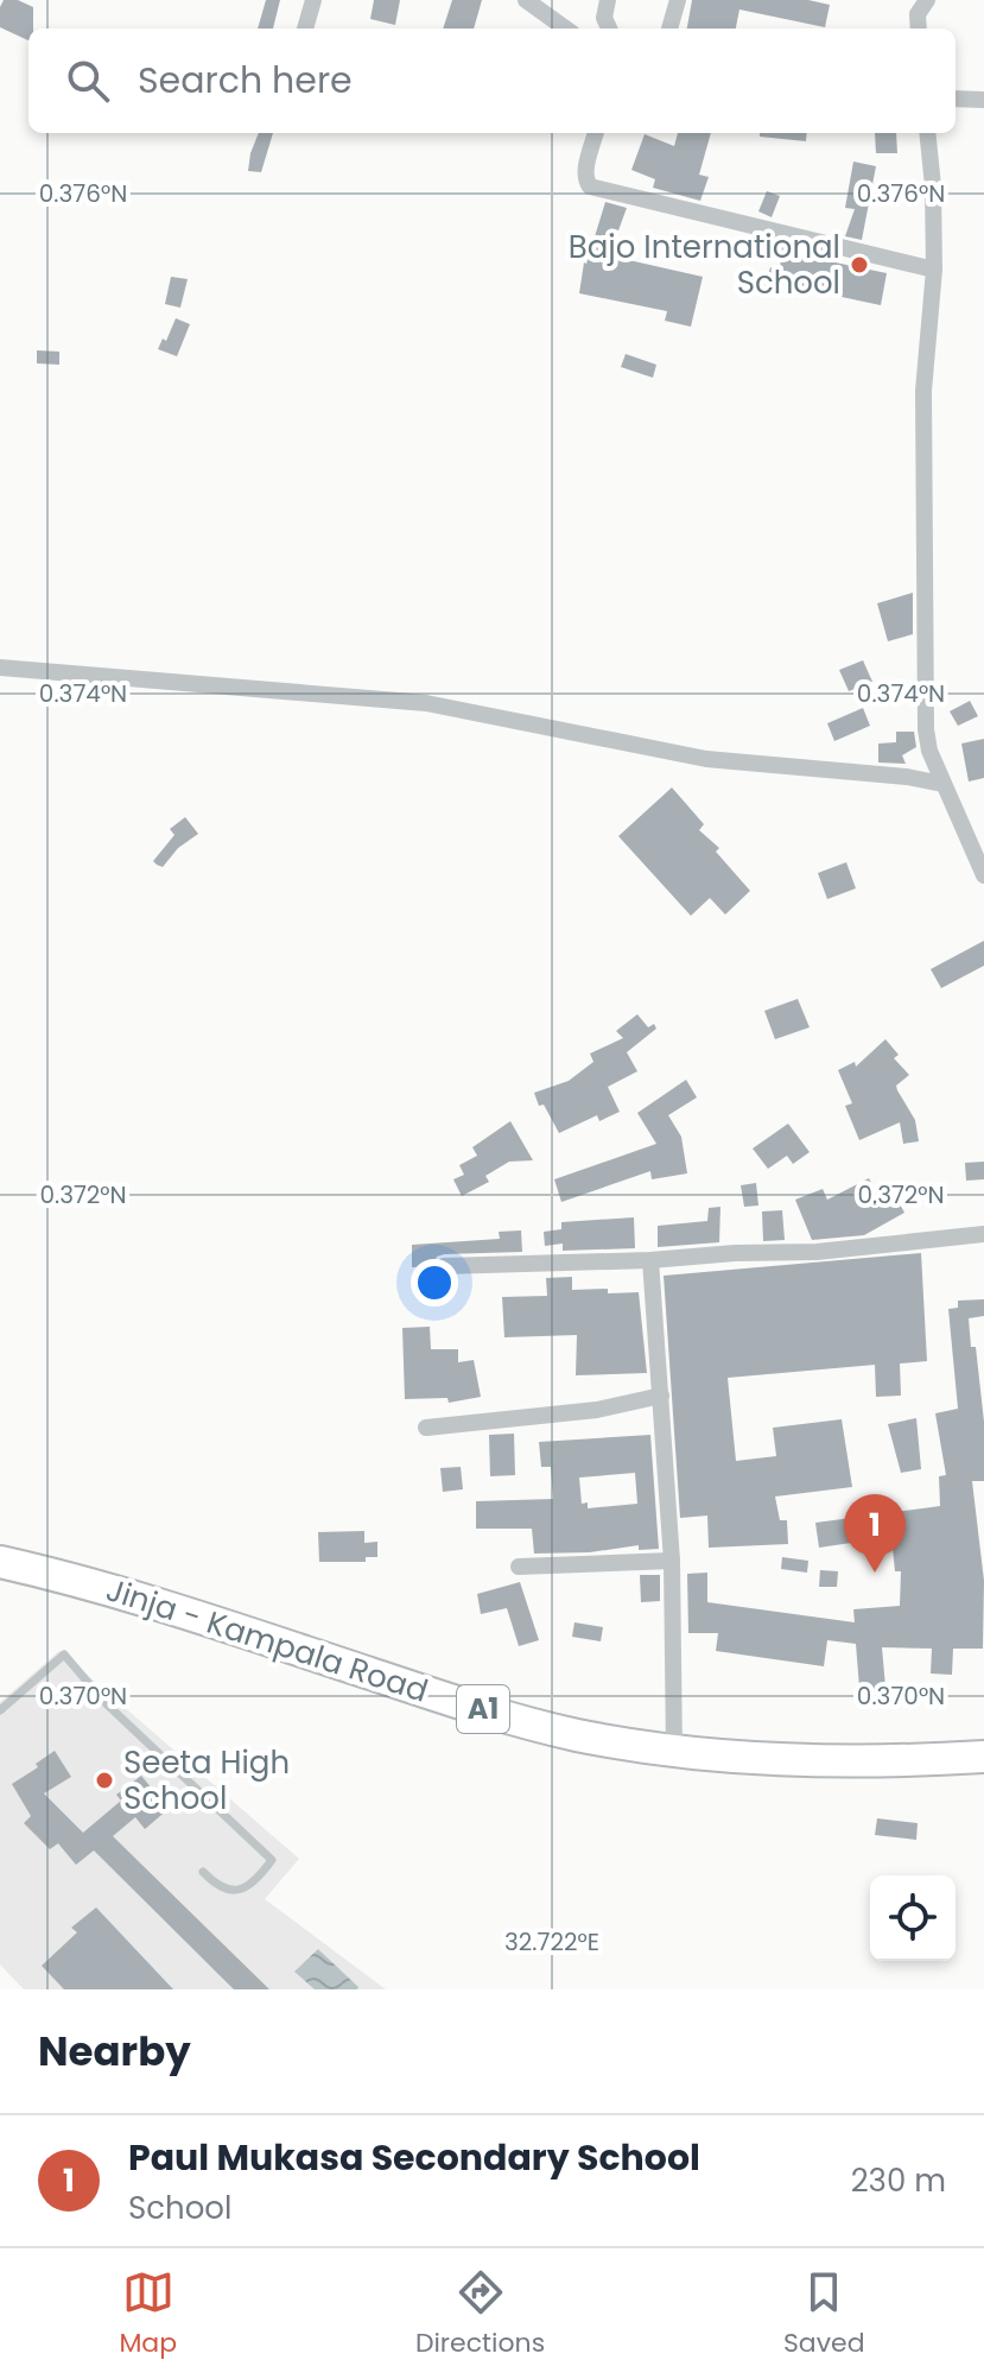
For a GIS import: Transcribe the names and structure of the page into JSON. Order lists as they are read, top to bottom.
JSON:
{
  "streets": {
    "highway": ["Jinja - Kampala Road", "A1"]
  },
  "places": ["Bajo International School", "Seeta High School"],
  "page": {
    "search": "Search here",
    "pins": "1",
    "heading": "Nearby",
    "list": [
      {
        "mark": "1",
        "name": "Paul Mukasa Secondary School",
        "note": "School",
        "value": "230 m"
      }
    ],
    "nav": ["Map", "Directions", "Saved"]
  },
  "coordinates": [
    "0.376°N",
    "0.374°N",
    "0.372°N",
    "0.370°N",
    "32.722°E"
  ]
}
